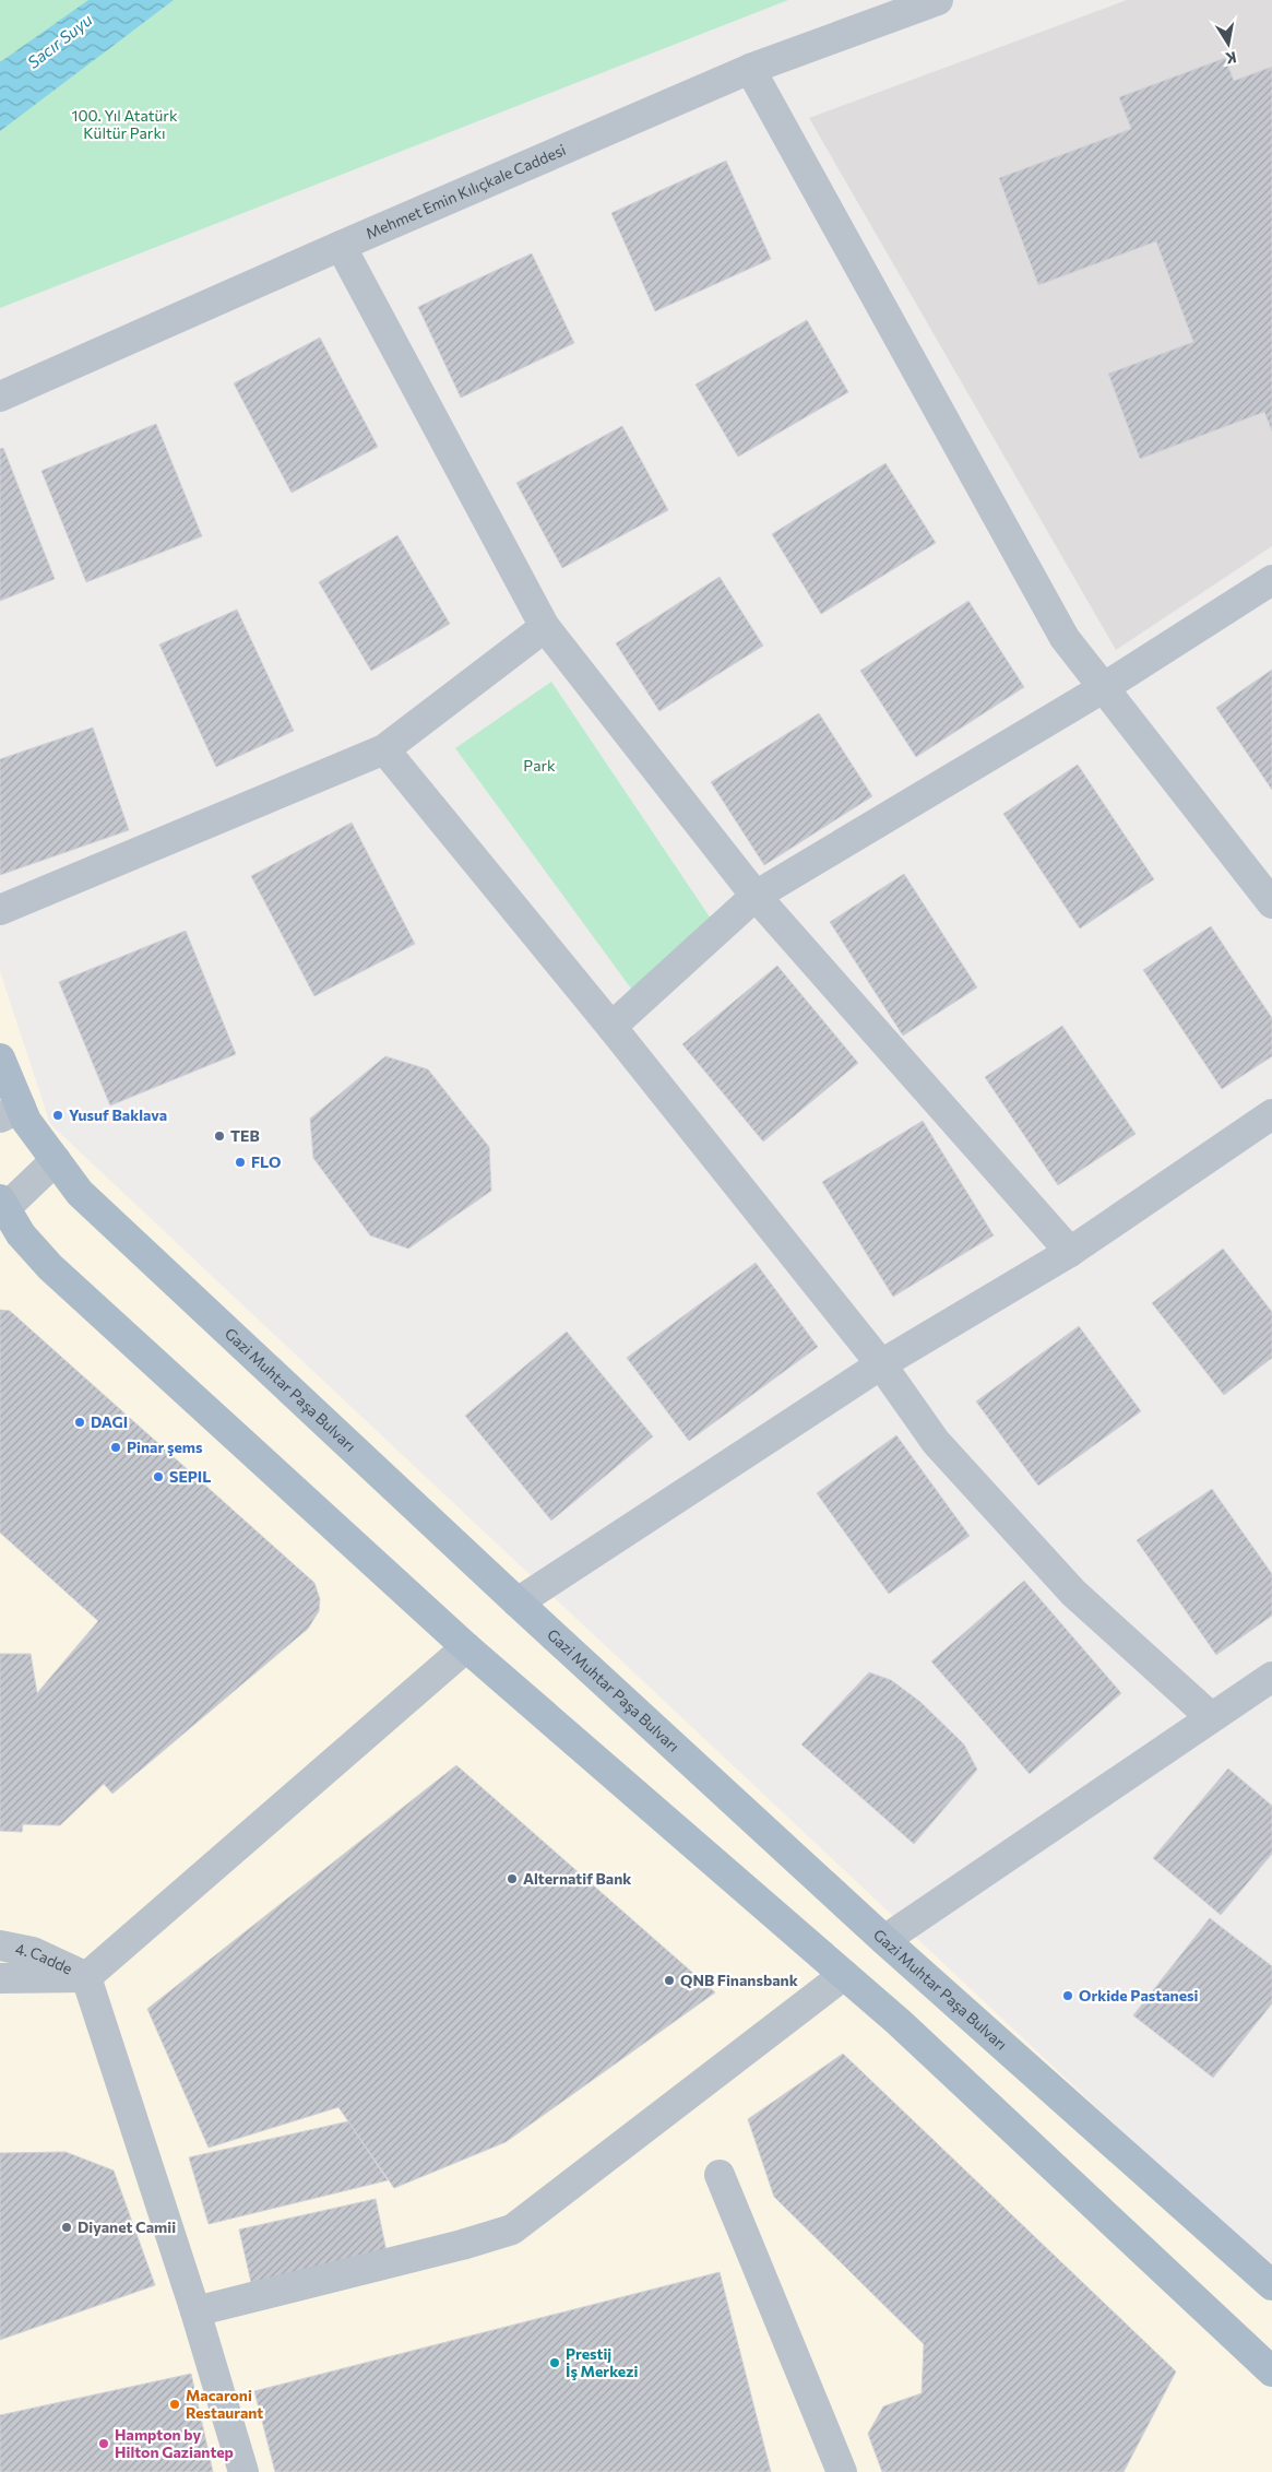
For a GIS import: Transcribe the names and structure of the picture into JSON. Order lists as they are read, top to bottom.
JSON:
{
  "streets": {
    "main road": ["Gazi Muhtar Paşa Bulvarı"],
    "street": ["Mehmet Emin Kılıçkale Caddesi", "4. Cadde"]
  },
  "water": ["Sacır Suyu"],
  "parks": ["100. Yıl Atatürk Kültür Parkı", "Park"],
  "places": [
    "Yusuf Baklava",
    "TEB",
    "FLO",
    "DAGI",
    "Pinar şems",
    "SEPIL",
    "Alternatif Bank",
    "QNB Finansbank",
    "Orkide Pastanesi",
    "Diyanet Camii",
    "Prestij İş Merkezi",
    "Macaroni Restaurant",
    "Hampton by Hilton Gaziantep"
  ],
  "north": "bottom"
}
